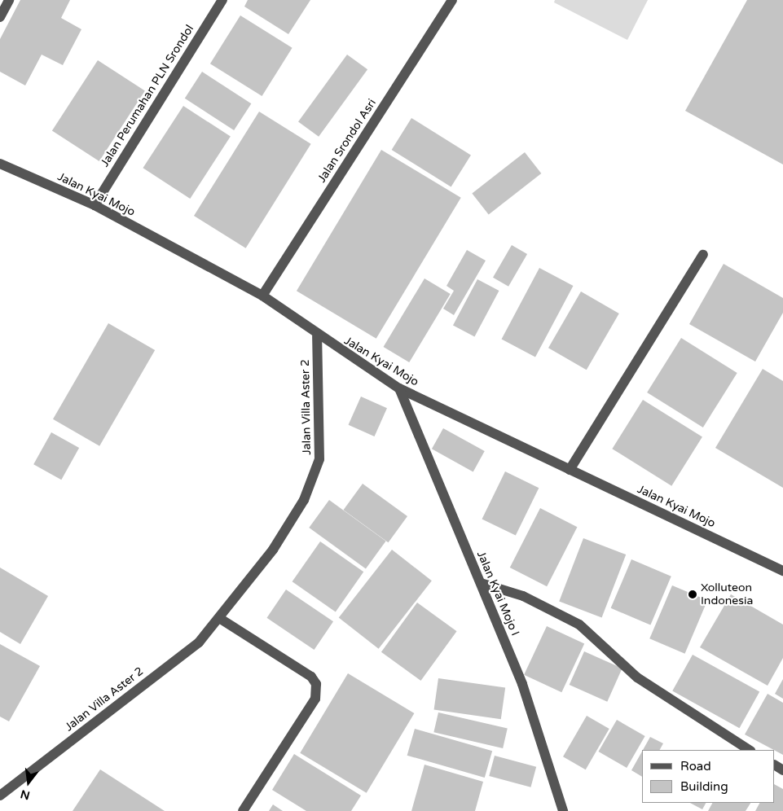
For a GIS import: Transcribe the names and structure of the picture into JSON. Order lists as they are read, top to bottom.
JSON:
{
  "streets": {
    "street": [
      "Jalan Perumahan PLN Srondol",
      "Jalan Srondol Asri",
      "Jalan Kyai Mojo",
      "Jalan Villa Aster 2",
      "Jalan Kyai Mojo I"
    ]
  },
  "crossings": [
    ["Jalan Perumahan PLN Srondol", "Jalan Kyai Mojo"],
    ["Jalan Srondol Asri", "Jalan Kyai Mojo"],
    ["Jalan Kyai Mojo", "Jalan Villa Aster 2"],
    ["Jalan Kyai Mojo", "Jalan Kyai Mojo I"]
  ],
  "places": ["Xolluteon Indonesia"],
  "legend": ["Road", "Building"],
  "north": "bottom"
}
